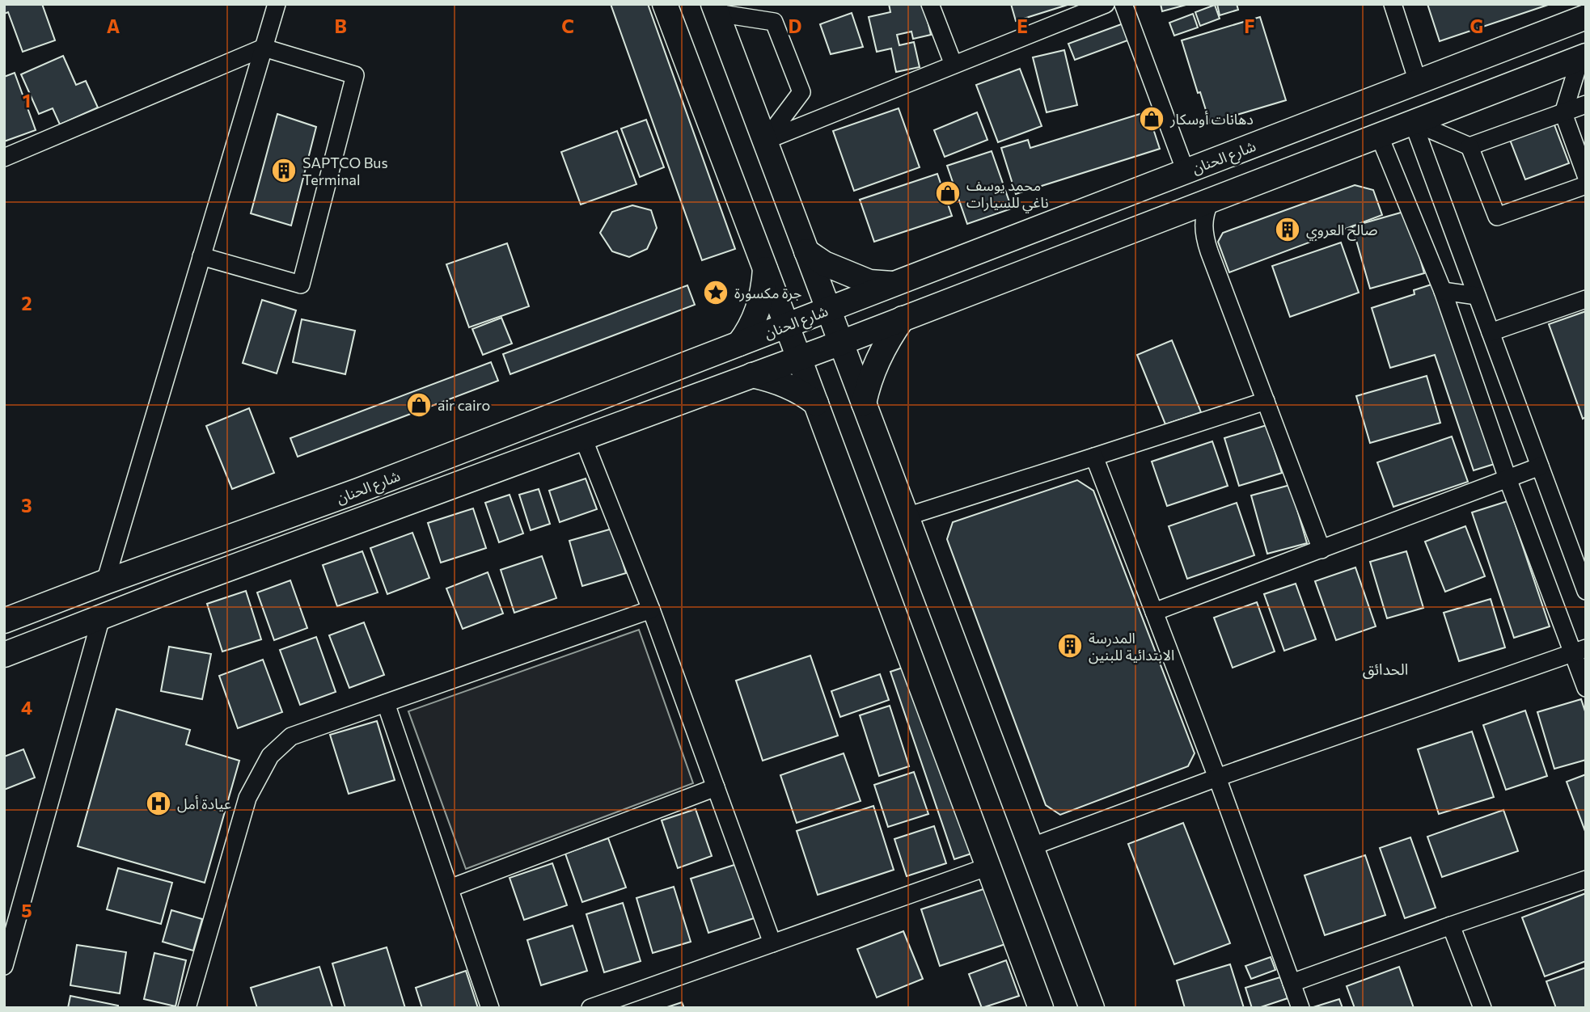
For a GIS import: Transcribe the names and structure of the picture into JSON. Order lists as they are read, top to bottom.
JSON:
{
  "streets": {
    "main road": ["شارع الحنان"]
  },
  "districts": ["الحدائق"],
  "places": {
    "shop": ["دهانات أوسكار", "محمد يوسف ناغي للسيارات", "air cairo"],
    "building": ["SAPTCO Bus Terminal", "صالح العروي", "المدرسة الابتدائية للبنين"],
    "place": ["جرة مكسورة"],
    "hospital": ["عيادة أمل"]
  },
  "grid": {
    "columns": [
      "A",
      "B",
      "C",
      "D",
      "E",
      "F",
      "G"
    ],
    "rows": [
      "1",
      "2",
      "3",
      "4",
      "5"
    ]
  }
}
